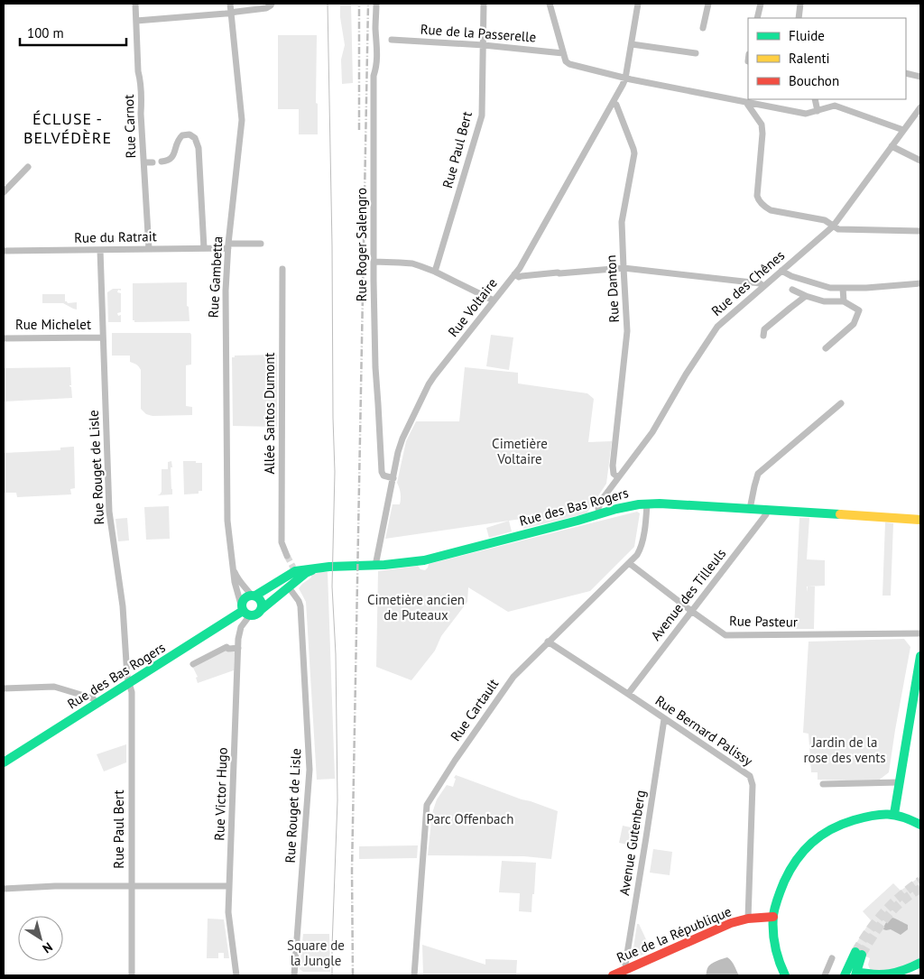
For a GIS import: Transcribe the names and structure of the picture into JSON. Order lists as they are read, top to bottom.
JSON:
{
  "streets": {
    "street": [
      "Rue de la Passerelle",
      "Rue Carnot",
      "Rue Paul Bert",
      "Rue du Ratrait",
      "Rue Roger Salengro",
      "Rue Gambetta",
      "Rue des Chênes",
      "Rue Danton",
      "Rue Voltaire",
      "Rue Michelet",
      "Allée Santos Dumont",
      "Rue Rouget de Lisle",
      "Rue des Bas Rogers",
      "Avenue des Tilleuls",
      "Rue Pasteur",
      "Rue Cartault",
      "Rue Bernard Palissy",
      "Rue Victor Hugo",
      "Avenue Gutenberg",
      "Rue de la République"
    ]
  },
  "crossings": [
    ["Rue de la Passerelle", "Rue Paul Bert"],
    ["Rue Carnot", "Rue du Ratrait"],
    ["Rue Paul Bert", "Rue Rouget de Lisle"],
    ["Rue Paul Bert", "Rue des Bas Rogers"],
    ["Rue du Ratrait", "Rue Gambetta"],
    ["Rue du Ratrait", "Rue Rouget de Lisle"],
    ["Rue Roger Salengro", "Rue Voltaire"],
    ["Rue Gambetta", "Rue des Bas Rogers"],
    ["Rue Gambetta", "Rue Victor Hugo"],
    ["Rue des Chênes", "Rue Danton"],
    ["Rue des Chênes", "Rue des Bas Rogers"],
    ["Rue Danton", "Rue Voltaire"],
    ["Rue Voltaire", "Rue des Bas Rogers"],
    ["Rue Michelet", "Rue Rouget de Lisle"],
    ["Rue Rouget de Lisle", "Rue des Bas Rogers"],
    ["Rue des Bas Rogers", "Avenue des Tilleuls"],
    ["Rue des Bas Rogers", "Rue Cartault"],
    ["Rue des Bas Rogers", "Rue Victor Hugo"],
    ["Avenue des Tilleuls", "Rue Pasteur"],
    ["Avenue des Tilleuls", "Rue Bernard Palissy"],
    ["Rue Pasteur", "Rue Cartault"],
    ["Rue Cartault", "Rue Bernard Palissy"],
    ["Rue Bernard Palissy", "Avenue Gutenberg"],
    ["Rue Bernard Palissy", "Rue de la République"],
    ["Avenue Gutenberg", "Rue de la République"]
  ],
  "districts": ["ÉCLUSE - BELVÉDÈRE"],
  "parks": [
    "Cimetière Voltaire",
    "Cimetière ancien de Puteaux",
    "Jardin de la rose des vents",
    "Parc Offenbach",
    "Square de la Jungle"
  ],
  "legend": ["Fluide", "Ralenti", "Bouchon"],
  "scale_bar": "100 m",
  "north": "bottom right"
}
